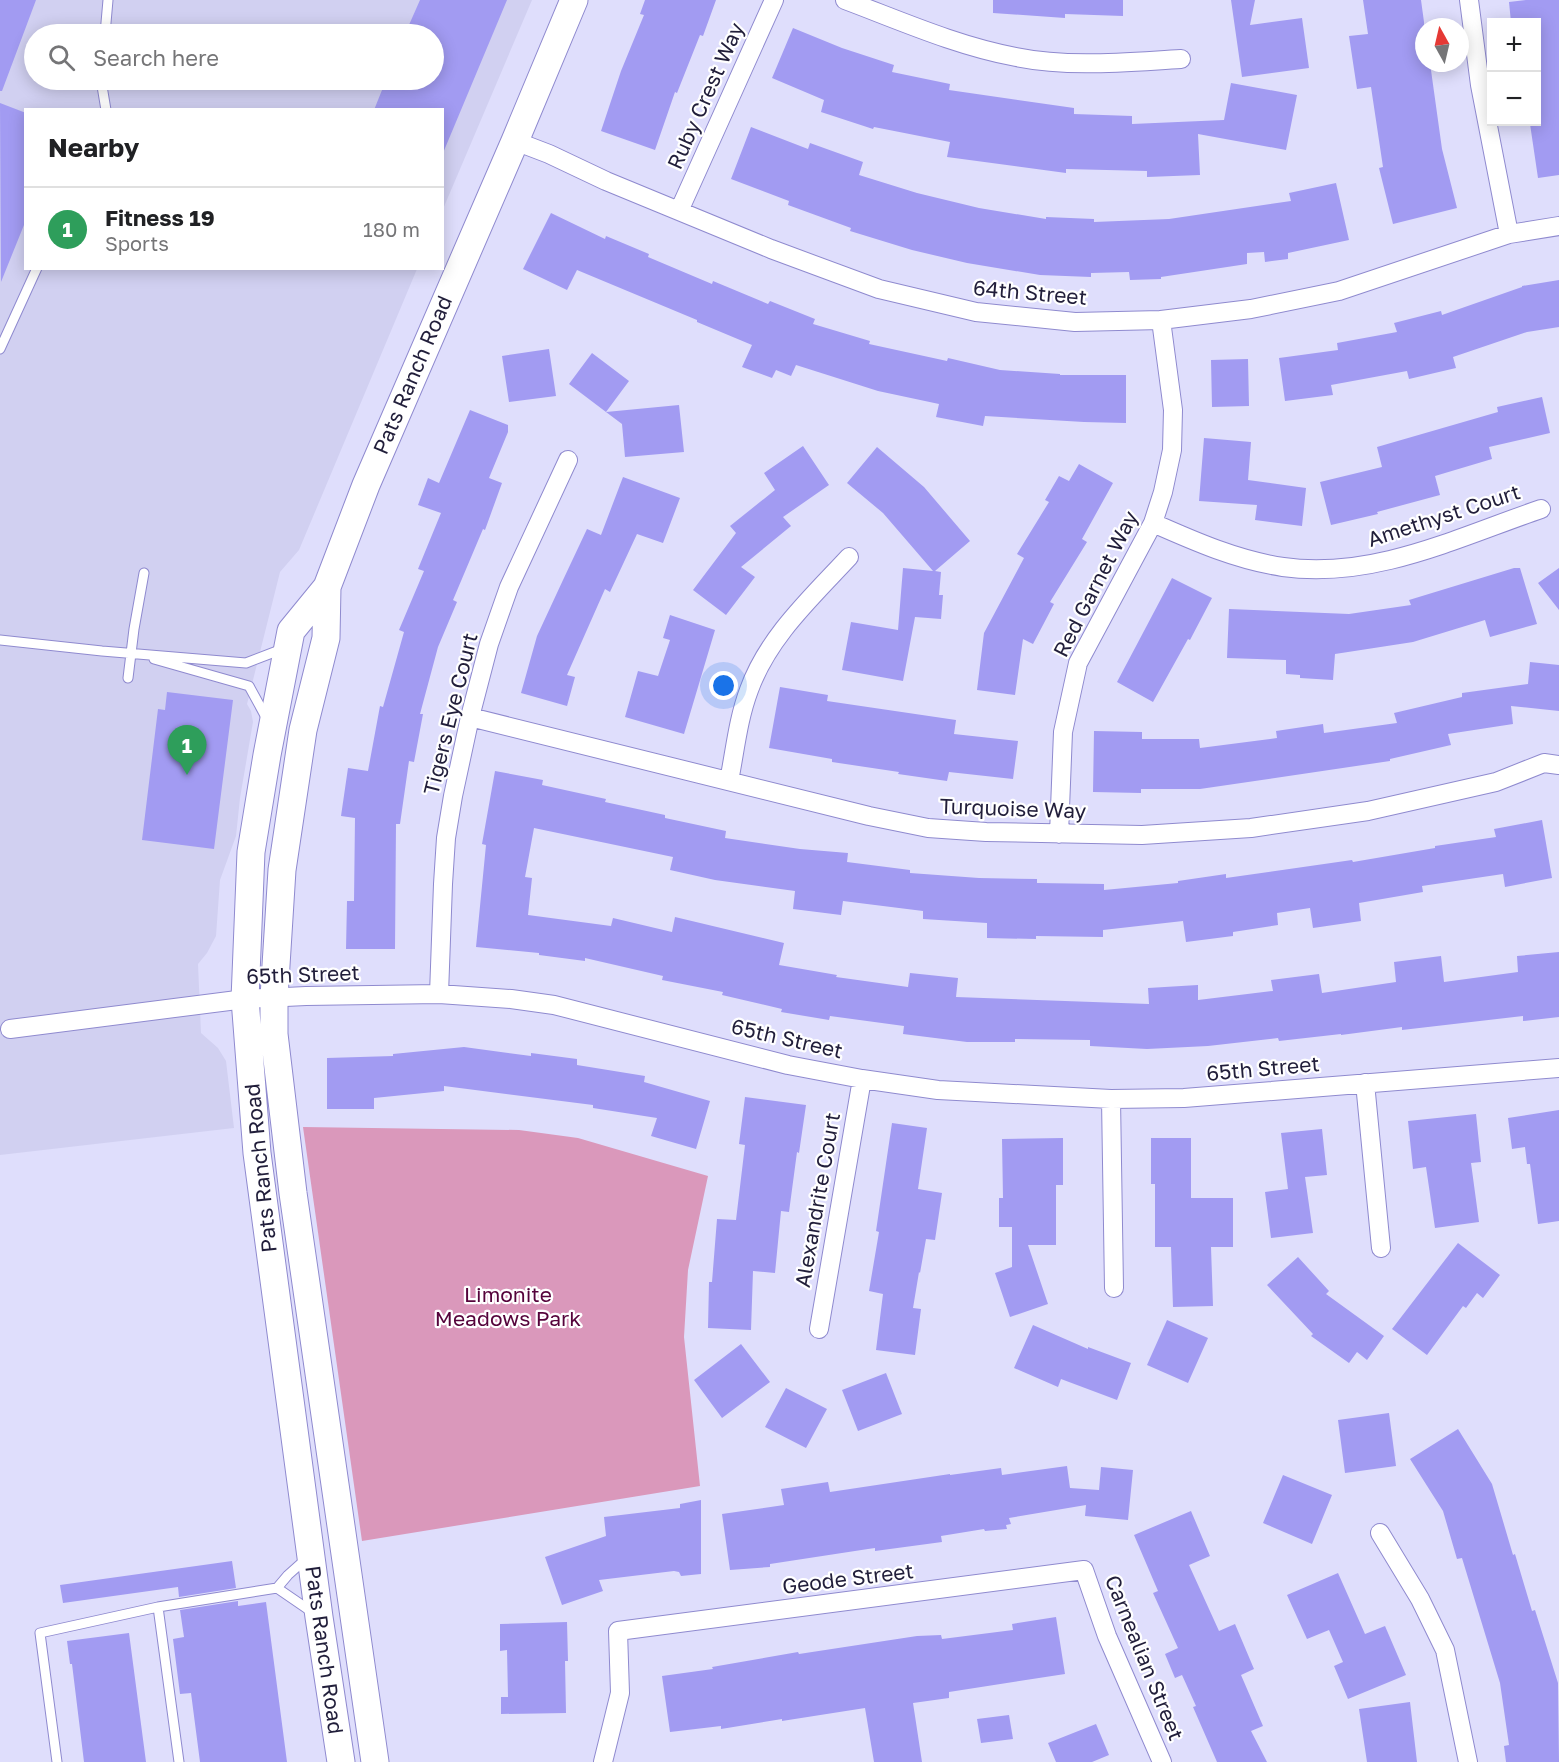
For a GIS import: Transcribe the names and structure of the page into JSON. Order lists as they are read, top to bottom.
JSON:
{
  "streets": {
    "street": [
      "Ruby Crest Way",
      "64th Street",
      "Pats Ranch Road",
      "Amethyst Court",
      "Red Garnet Way",
      "Tigers Eye Court",
      "Turquoise Way",
      "65th Street",
      "Alexandrite Court",
      "Geode Street",
      "Carnealian Street"
    ]
  },
  "crossings": [
    ["Ruby Crest Way", "64th Street"],
    ["64th Street", "Pats Ranch Road"],
    ["64th Street", "Red Garnet Way"],
    ["Pats Ranch Road", "65th Street"],
    ["Amethyst Court", "Red Garnet Way"],
    ["Red Garnet Way", "Turquoise Way"],
    ["Tigers Eye Court", "Turquoise Way"],
    ["Tigers Eye Court", "65th Street"],
    ["65th Street", "Alexandrite Court"],
    ["Geode Street", "Carnealian Street"]
  ],
  "parks": ["Limonite Meadows Park"],
  "north": "top",
  "page": {
    "map_buttons": ["+", "−"],
    "search": "Search here",
    "heading": "Nearby",
    "list": [
      {
        "mark": "1",
        "name": "Fitness 19",
        "note": "Sports",
        "value": "180 m"
      }
    ],
    "pins": "1"
  }
}
